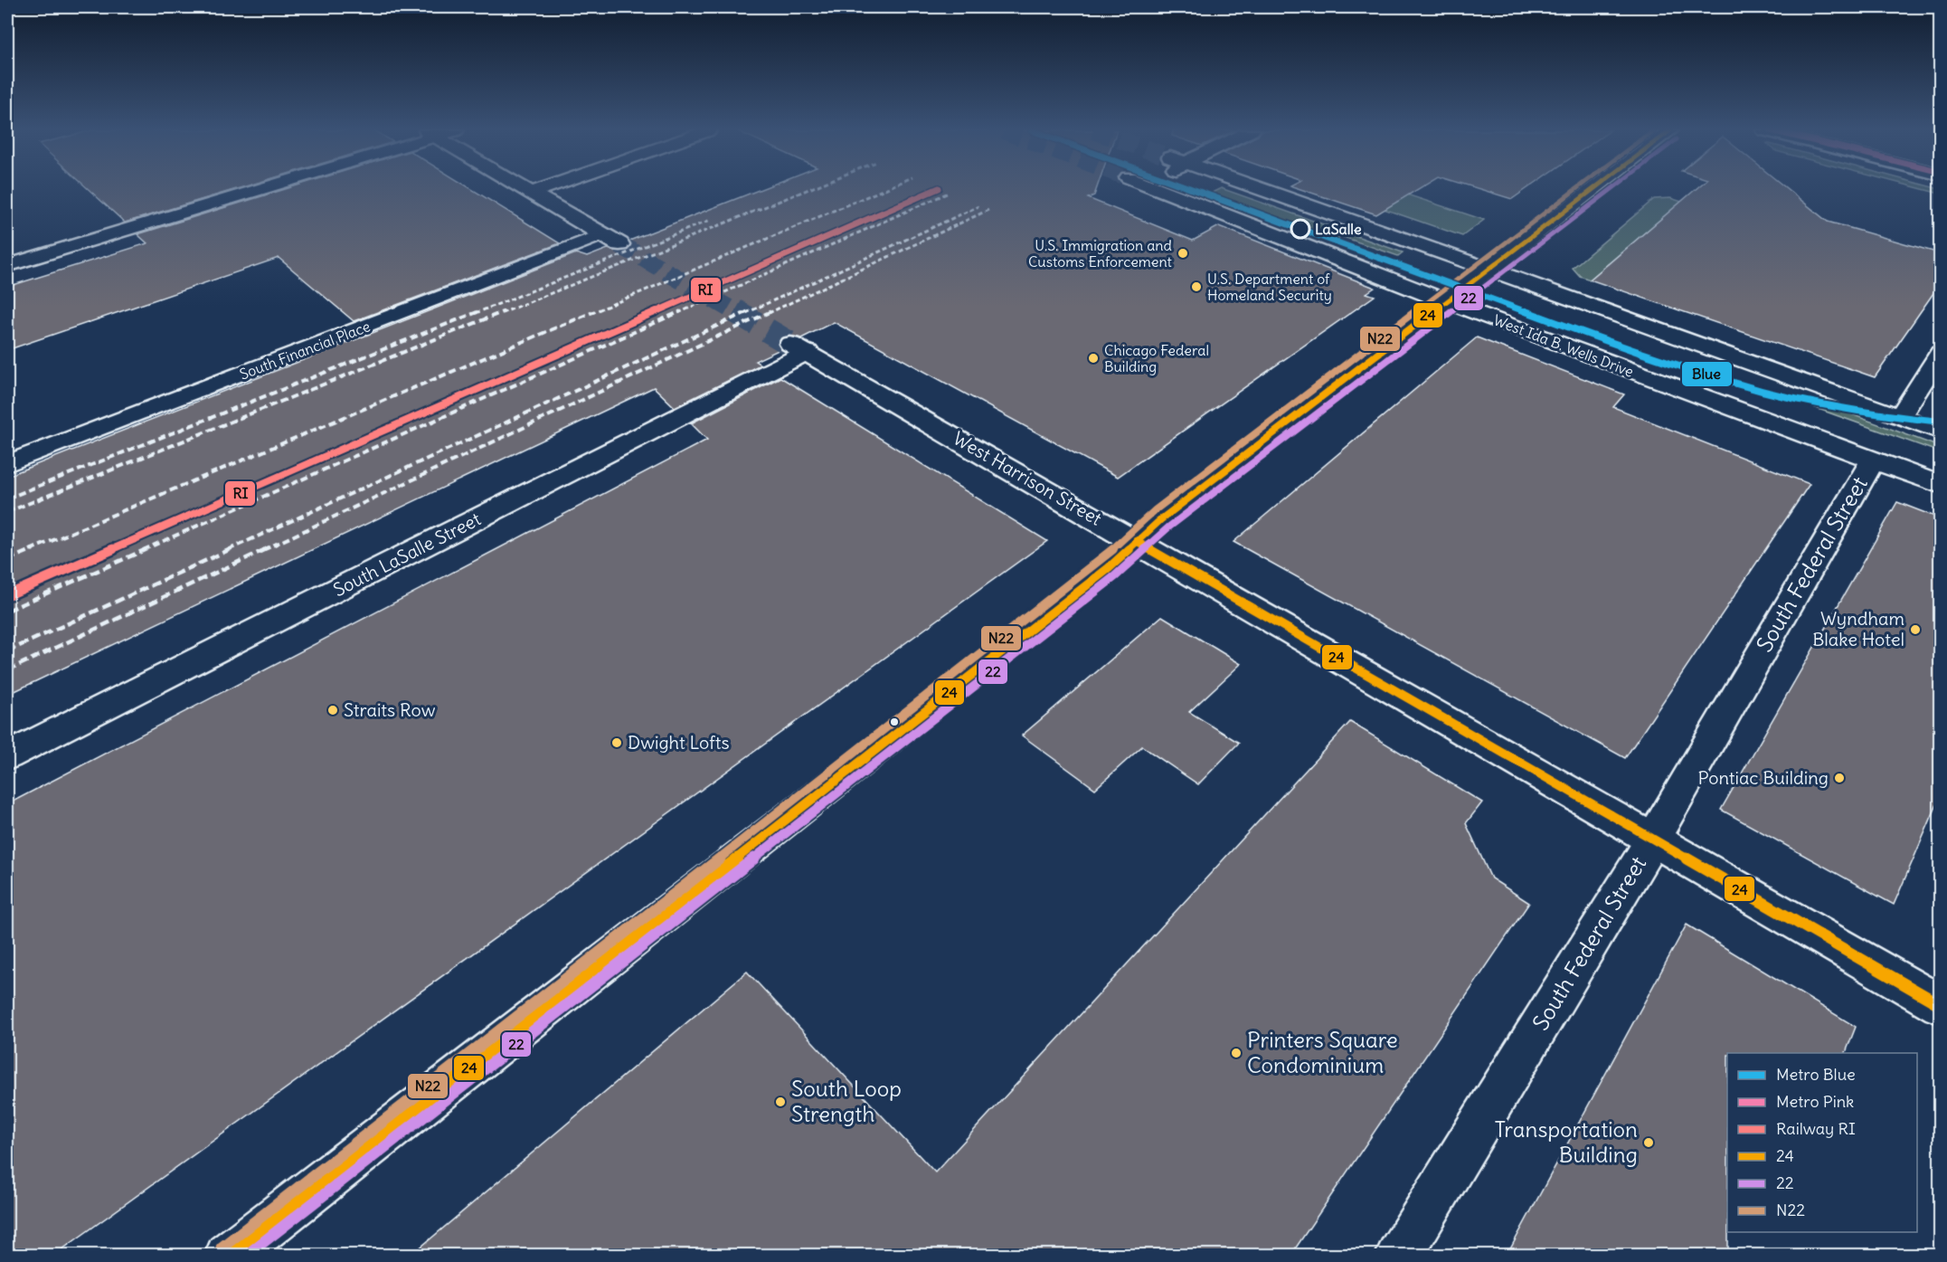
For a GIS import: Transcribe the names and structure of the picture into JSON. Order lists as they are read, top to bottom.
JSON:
{
  "streets": {
    "main road": [
      "West Ida B. Wells Drive",
      "South Financial Place",
      "West Harrison Street",
      "South LaSalle Street",
      "South Federal Street"
    ]
  },
  "crossings": [
    ["West Ida B. Wells Drive", "South Federal Street"],
    ["West Harrison Street", "South LaSalle Street"],
    ["West Harrison Street", "South Federal Street"]
  ],
  "places": [
    "LaSalle",
    "U.S. Immigration and Customs Enforcement",
    "U.S. Department of Homeland Security",
    "Chicago Federal Building",
    "Wyndham Blake Hotel",
    "Straits Row",
    "Dwight Lofts",
    "Pontiac Building",
    "Printers Square Condominium",
    "South Loop Strength",
    "Transportation Building"
  ],
  "lines": [
    "metro line Blue",
    "rail line RI",
    "transit line 24",
    "transit line 22",
    "transit line N22"
  ],
  "legend": [
    "Metro Blue",
    "Metro Pink",
    "Railway RI",
    "24",
    "22",
    "N22"
  ]
}
